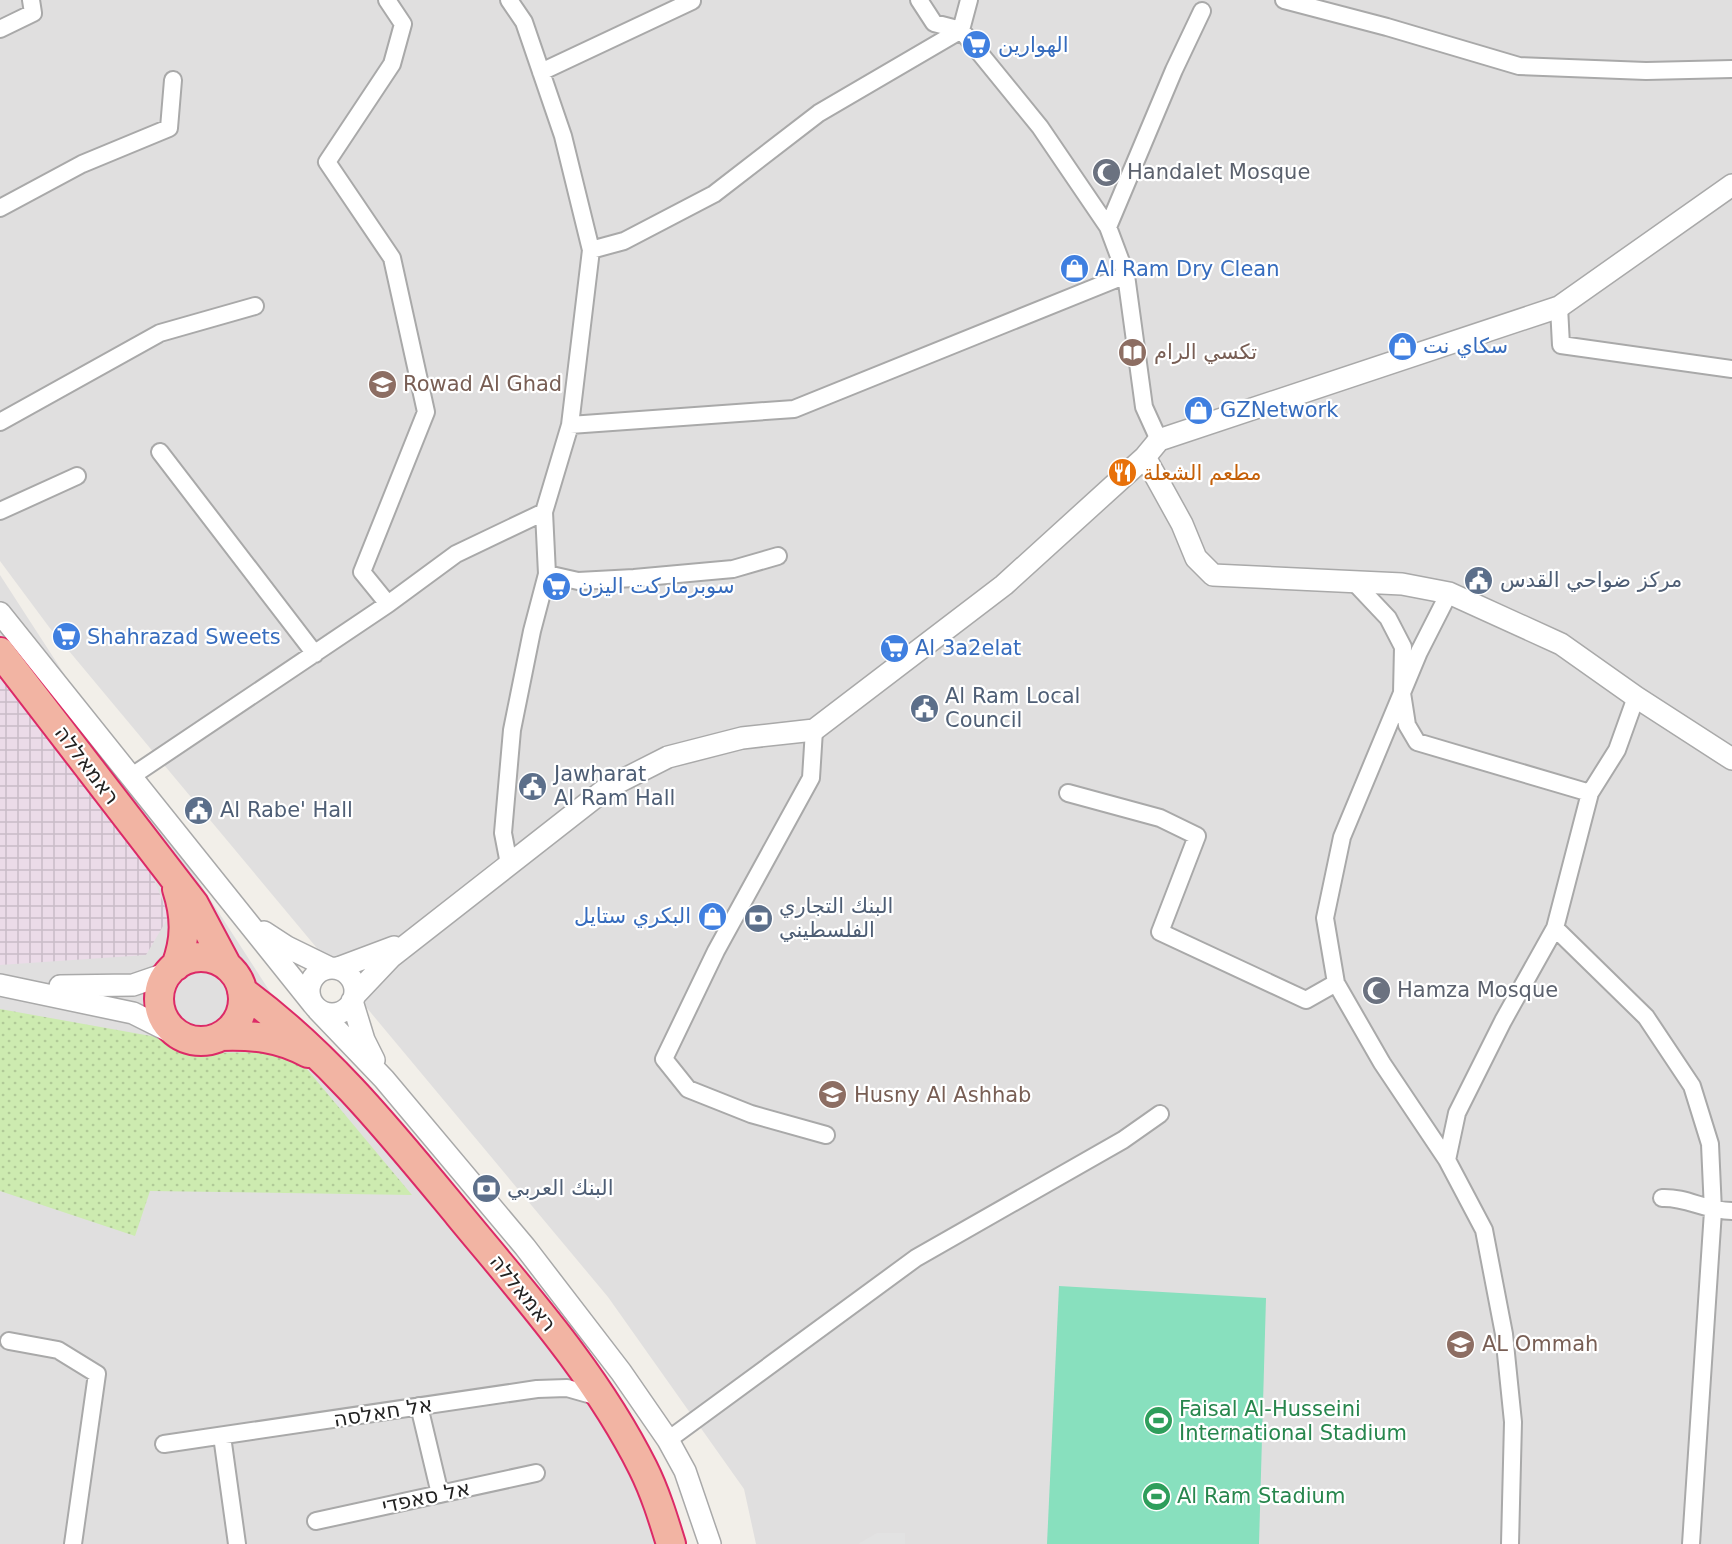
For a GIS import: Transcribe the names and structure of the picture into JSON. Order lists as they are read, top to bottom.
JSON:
{
  "streets": {
    "highway": ["ראמאללה"],
    "street": ["אל חאלסה", "אל סאפדי"]
  },
  "crossings": [
    ["ראמאללה", "אל חאלסה"]
  ],
  "places": {
    "supermarket": [
      "الهوارين",
      "سوبرماركت اليزن",
      "Shahrazad Sweets",
      "Al 3a2elat"
    ],
    "mosque": ["Handalet Mosque", "Hamza Mosque"],
    "shop": [
      "Al Ram Dry Clean",
      "سكاي نت",
      "GZNetwork",
      "البكري ستايل"
    ],
    "library": ["تكسي الرام"],
    "school or university": ["Rowad Al Ghad", "Husny Al Ashhab", "AL Ommah"],
    "restaurant": ["مطعم الشعلة"],
    "public building": [
      "مركز ضواحي القدس",
      "Al Ram Local Council",
      "Jawharat Al Ram Hall",
      "Al Rabe' Hall"
    ],
    "bank": ["البنك التجاري الفلسطيني", "البنك العربي"],
    "sports": ["Faisal Al-Husseini International Stadium", "Al Ram Stadium"]
  }
}
